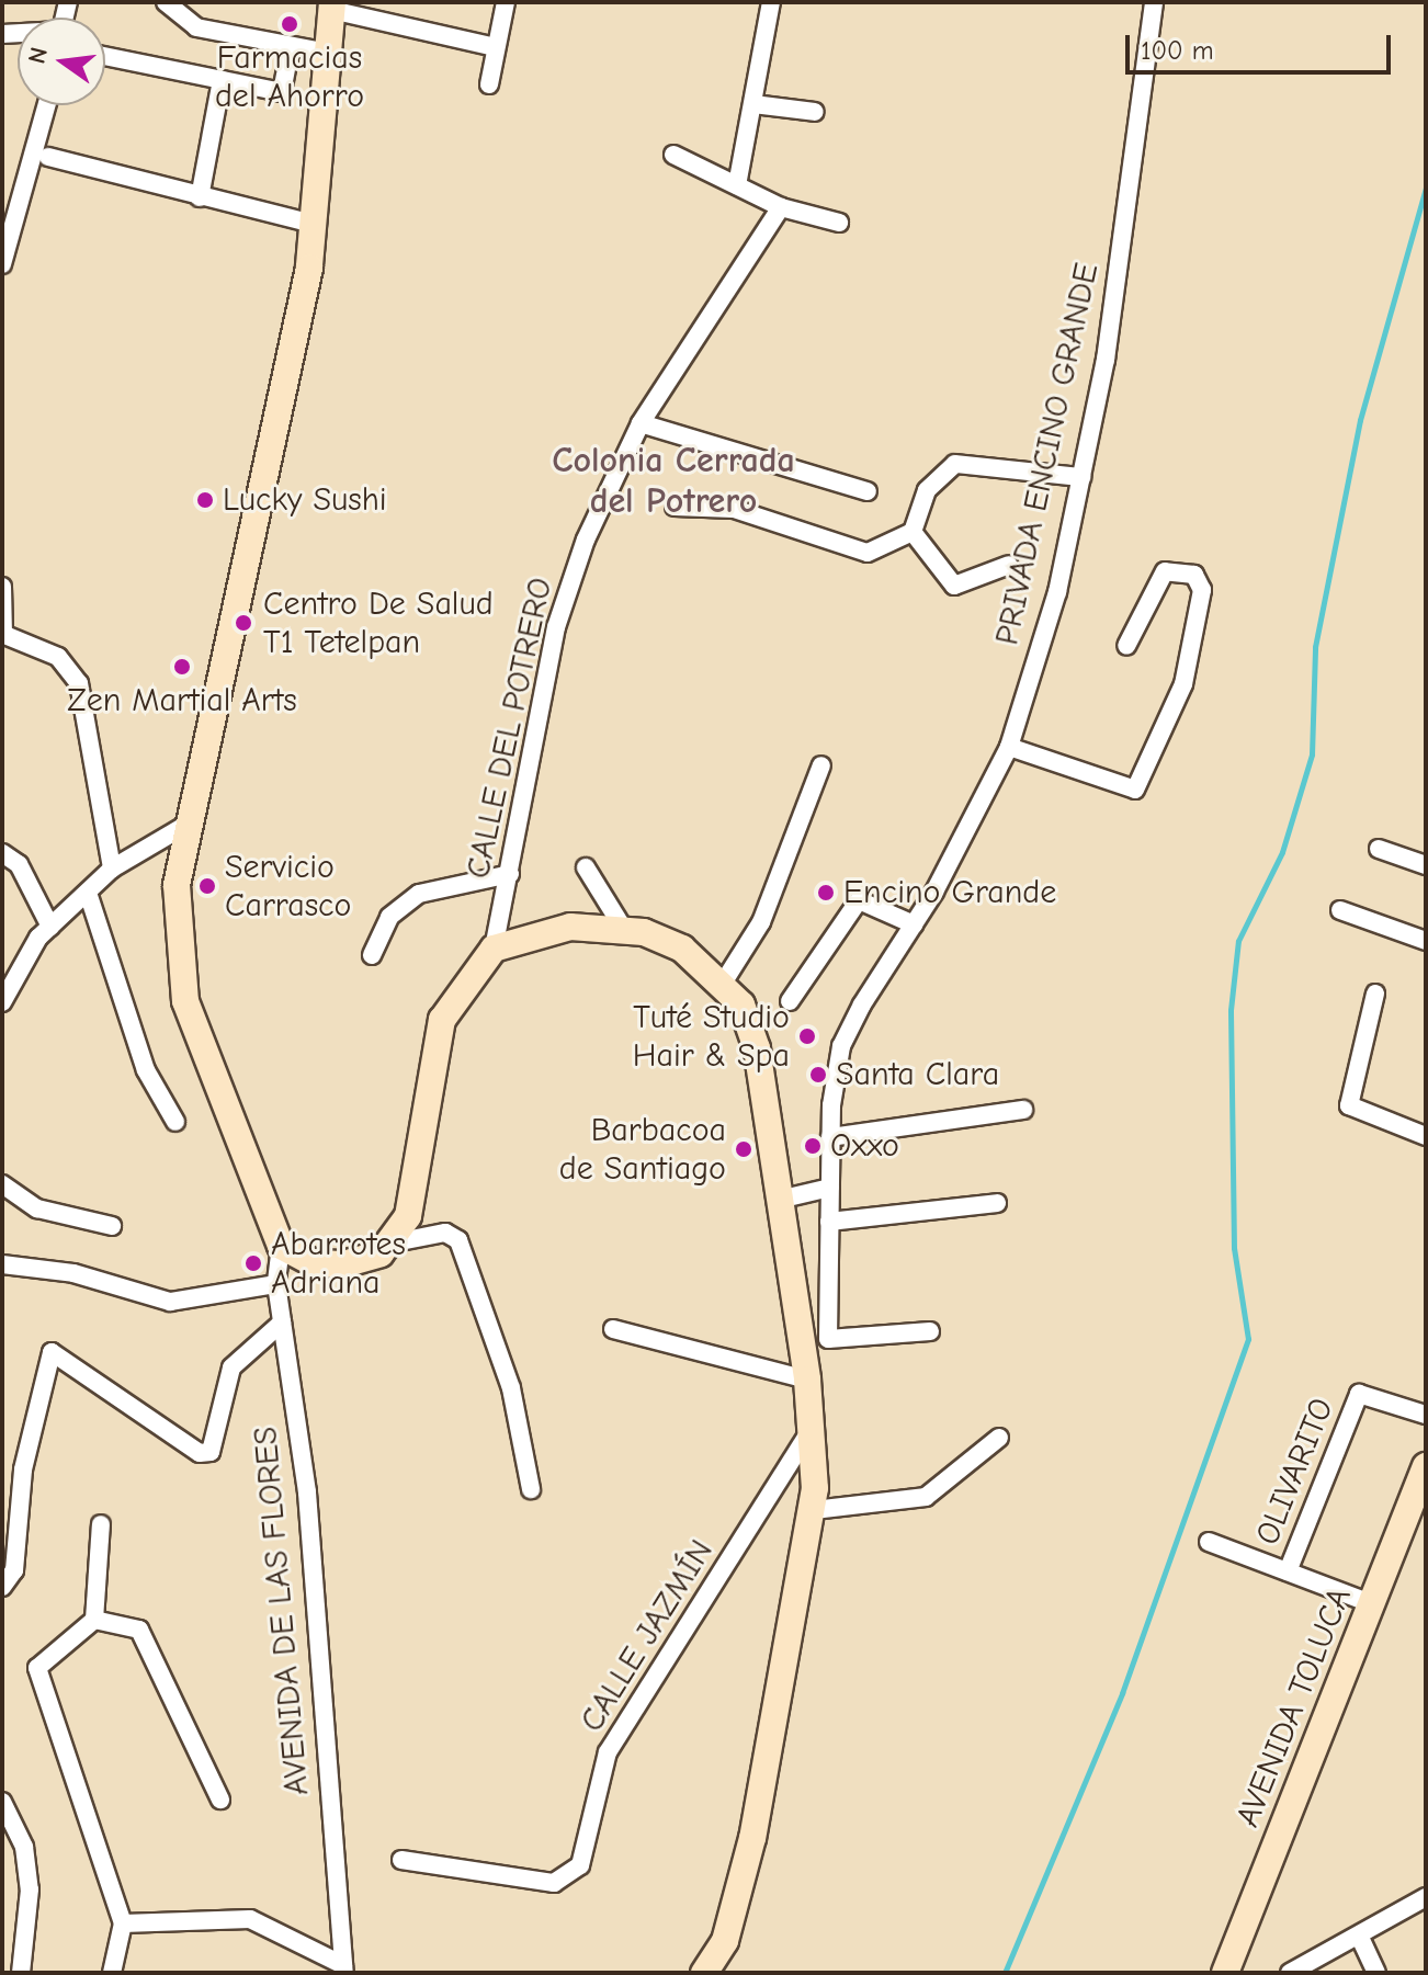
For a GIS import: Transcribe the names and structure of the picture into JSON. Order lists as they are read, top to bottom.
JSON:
{
  "streets": {
    "main road": ["AVENIDA TOLUCA"],
    "street": [
      "PRIVADA ENCINO GRANDE",
      "CALLE DEL POTRERO",
      "OLIVARITO",
      "AVENIDA DE LAS FLORES",
      "CALLE JAZMÍN"
    ]
  },
  "districts": ["Colonia Cerrada del Potrero"],
  "places": [
    "Farmacias del Ahorro",
    "Lucky Sushi",
    "Centro De Salud T1 Tetelpan",
    "Zen Martial Arts",
    "Servicio Carrasco",
    "Encino Grande",
    "Tuté Studio Hair & Spa",
    "Santa Clara",
    "Oxxo",
    "Barbacoa de Santiago",
    "Abarrotes Adriana"
  ],
  "scale_bar": "100 m",
  "north": "left"
}
